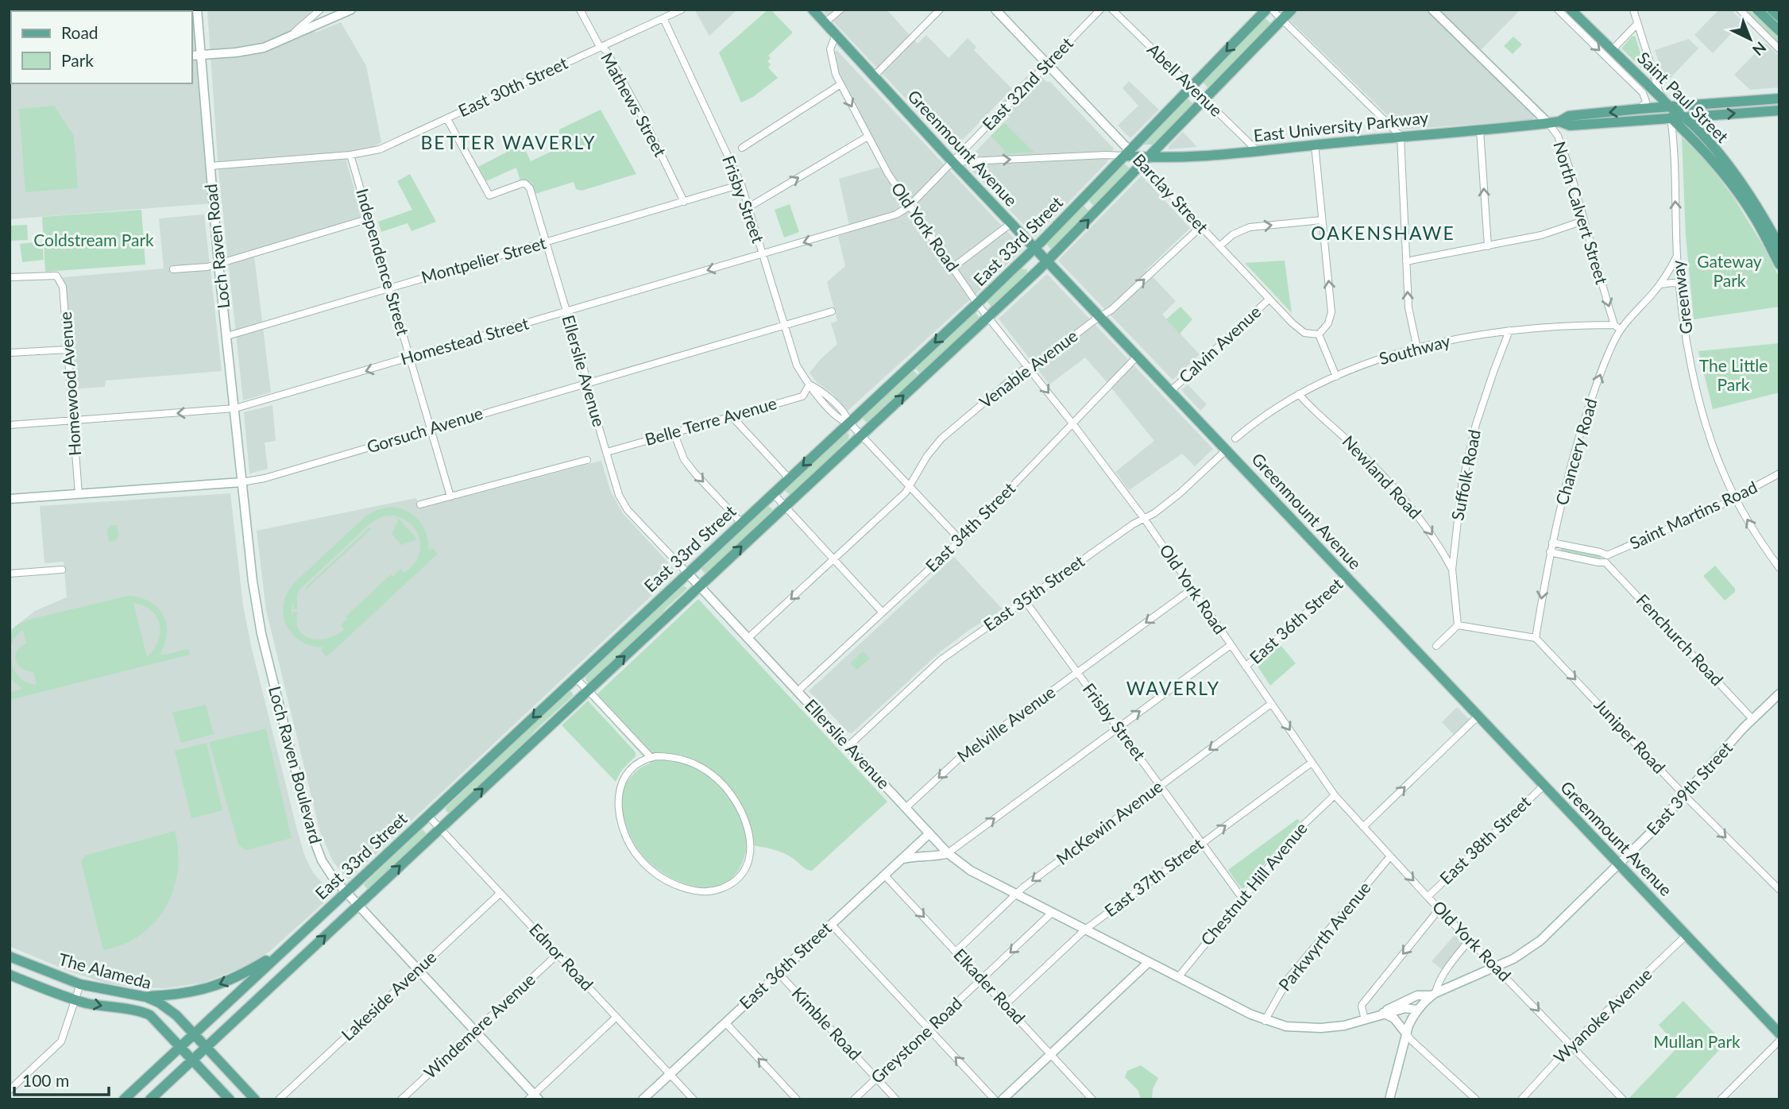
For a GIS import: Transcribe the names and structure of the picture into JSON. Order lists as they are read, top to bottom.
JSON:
{
  "streets": {
    "main road": [
      "Saint Paul Street",
      "East University Parkway",
      "Greenmount Avenue",
      "East 33rd Street",
      "The Alameda"
    ],
    "street": [
      "Abell Avenue",
      "East 32nd Street",
      "East 30th Street",
      "Mathews Street",
      "Barclay Street",
      "Frisby Street",
      "North Calvert Street",
      "Old York Road",
      "Loch Raven Road",
      "Montpelier Street",
      "Independence Street",
      "Greenway",
      "Homestead Street",
      "Calvin Avenue",
      "Southway",
      "Venable Avenue",
      "Ellerslie Avenue",
      "Homewood Avenue",
      "Belle Terre Avenue",
      "Gorsuch Avenue",
      "Chancery Road",
      "Suffolk Road",
      "Newland Road",
      "Saint Martins Road",
      "East 34th Street",
      "East 35th Street",
      "East 36th Street",
      "Fenchurch Road",
      "Melville Avenue",
      "Juniper Road",
      "Loch Raven Boulevard",
      "East 39th Street",
      "McKewin Avenue",
      "East 38th Street",
      "East 37th Street",
      "Chestnut Hill Avenue",
      "Parkwyrth Avenue",
      "Ednor Road",
      "Elkader Road",
      "Lakeside Avenue",
      "Wyanoke Avenue",
      "Kimble Road",
      "Windemere Avenue",
      "Greystone Road"
    ]
  },
  "crossings": [
    ["Abell Avenue", "East University Parkway"],
    ["Abell Avenue", "East 33rd Street"],
    ["East 32nd Street", "Greenmount Avenue"],
    ["East 32nd Street", "Barclay Street"],
    ["East 32nd Street", "Old York Road"],
    ["East 32nd Street", "Homestead Street"],
    ["East 30th Street", "Mathews Street"],
    ["East 30th Street", "Frisby Street"],
    ["East 30th Street", "Loch Raven Road"],
    ["East 30th Street", "Independence Street"],
    ["East 30th Street", "Ellerslie Avenue"],
    ["Saint Paul Street", "East University Parkway"],
    ["Saint Paul Street", "Greenway"],
    ["Mathews Street", "Montpelier Street"],
    ["East University Parkway", "Barclay Street"],
    ["East University Parkway", "North Calvert Street"],
    ["East University Parkway", "East 33rd Street"],
    ["East University Parkway", "Greenway"],
    ["Greenmount Avenue", "Old York Road"],
    ["Greenmount Avenue", "East 33rd Street"],
    ["Greenmount Avenue", "Calvin Avenue"],
    ["Greenmount Avenue", "Venable Avenue"],
    ["Greenmount Avenue", "East 34th Street"],
    ["Greenmount Avenue", "East 35th Street"],
    ["Greenmount Avenue", "East 36th Street"],
    ["Greenmount Avenue", "East 39th Street"],
    ["Greenmount Avenue", "East 38th Street"],
    ["Greenmount Avenue", "Wyanoke Avenue"],
    ["Barclay Street", "East 33rd Street"],
    ["Barclay Street", "Calvin Avenue"],
    ["Barclay Street", "Venable Avenue"],
    ["Frisby Street", "East 33rd Street"],
    ["Frisby Street", "Montpelier Street"],
    ["Frisby Street", "Homestead Street"],
    ["Frisby Street", "Venable Avenue"],
    ["Frisby Street", "Belle Terre Avenue"],
    ["Frisby Street", "Gorsuch Avenue"],
    ["Frisby Street", "East 34th Street"],
    ["Frisby Street", "East 35th Street"],
    ["Frisby Street", "East 36th Street"],
    ["Frisby Street", "Melville Avenue"],
    ["Frisby Street", "McKewin Avenue"],
    ["Frisby Street", "East 37th Street"],
    ["Frisby Street", "Chestnut Hill Avenue"],
    ["North Calvert Street", "Southway"],
    ["North Calvert Street", "Chancery Road"],
    ["Old York Road", "East 33rd Street"],
    ["Old York Road", "Homestead Street"],
    ["Old York Road", "Venable Avenue"],
    ["Old York Road", "East 34th Street"],
    ["Old York Road", "East 35th Street"],
    ["Old York Road", "East 36th Street"],
    ["Old York Road", "Melville Avenue"],
    ["Old York Road", "East 39th Street"],
    ["Old York Road", "McKewin Avenue"],
    ["Old York Road", "East 38th Street"],
    ["Old York Road", "East 37th Street"],
    ["Old York Road", "Chestnut Hill Avenue"],
    ["Old York Road", "Parkwyrth Avenue"],
    ["Old York Road", "Wyanoke Avenue"],
    ["East 33rd Street", "Ellerslie Avenue"],
    ["East 33rd Street", "Loch Raven Boulevard"],
    ["East 33rd Street", "Ednor Road"],
    ["East 33rd Street", "The Alameda"],
    ["Loch Raven Road", "Montpelier Street"],
    ["Loch Raven Road", "Homestead Street"],
    ["Loch Raven Road", "Gorsuch Avenue"],
    ["Loch Raven Road", "Loch Raven Boulevard"],
    ["Montpelier Street", "Independence Street"],
    ["Montpelier Street", "Ellerslie Avenue"],
    ["Independence Street", "Homestead Street"],
    ["Independence Street", "Gorsuch Avenue"],
    ["Greenway", "Chancery Road"],
    ["Greenway", "Saint Martins Road"],
    ["Homestead Street", "Ellerslie Avenue"],
    ["Homestead Street", "Homewood Avenue"],
    ["Southway", "Chancery Road"],
    ["Southway", "Suffolk Road"],
    ["Southway", "Newland Road"],
    ["Venable Avenue", "Ellerslie Avenue"],
    ["Ellerslie Avenue", "Belle Terre Avenue"],
    ["Ellerslie Avenue", "Gorsuch Avenue"],
    ["Ellerslie Avenue", "East 34th Street"],
    ["Ellerslie Avenue", "East 35th Street"],
    ["Ellerslie Avenue", "East 36th Street"],
    ["Ellerslie Avenue", "Melville Avenue"],
    ["Ellerslie Avenue", "McKewin Avenue"],
    ["Ellerslie Avenue", "East 38th Street"],
    ["Ellerslie Avenue", "East 37th Street"],
    ["Ellerslie Avenue", "Chestnut Hill Avenue"],
    ["Ellerslie Avenue", "Parkwyrth Avenue"],
    ["Ellerslie Avenue", "Greystone Road"],
    ["Homewood Avenue", "Gorsuch Avenue"],
    ["Gorsuch Avenue", "Loch Raven Boulevard"],
    ["Chancery Road", "Juniper Road"],
    ["Suffolk Road", "Newland Road"],
    ["Saint Martins Road", "Fenchurch Road"],
    ["East 36th Street", "Ednor Road"],
    ["East 36th Street", "Elkader Road"],
    ["East 36th Street", "Kimble Road"],
    ["Fenchurch Road", "East 39th Street"],
    ["Juniper Road", "East 39th Street"],
    ["Loch Raven Boulevard", "Lakeside Avenue"],
    ["Loch Raven Boulevard", "Windemere Avenue"],
    ["McKewin Avenue", "Elkader Road"],
    ["East 37th Street", "Elkader Road"],
    ["Ednor Road", "Lakeside Avenue"],
    ["Ednor Road", "Windemere Avenue"],
    ["Elkader Road", "Greystone Road"],
    ["Kimble Road", "Greystone Road"]
  ],
  "one_way": [
    "Greenway",
    "Homestead Street",
    "Newland Road",
    "East 36th Street",
    "Melville Avenue",
    "Juniper Road",
    "McKewin Avenue",
    "Greystone Road"
  ],
  "districts": ["BETTER WAVERLY", "OAKENSHAWE", "WAVERLY"],
  "parks": [
    "Coldstream Park",
    "Gateway Park",
    "The Little Park",
    "Mullan Park"
  ],
  "legend": ["Road", "Park"],
  "scale_bar": "100 m",
  "north": "bottom right"
}
